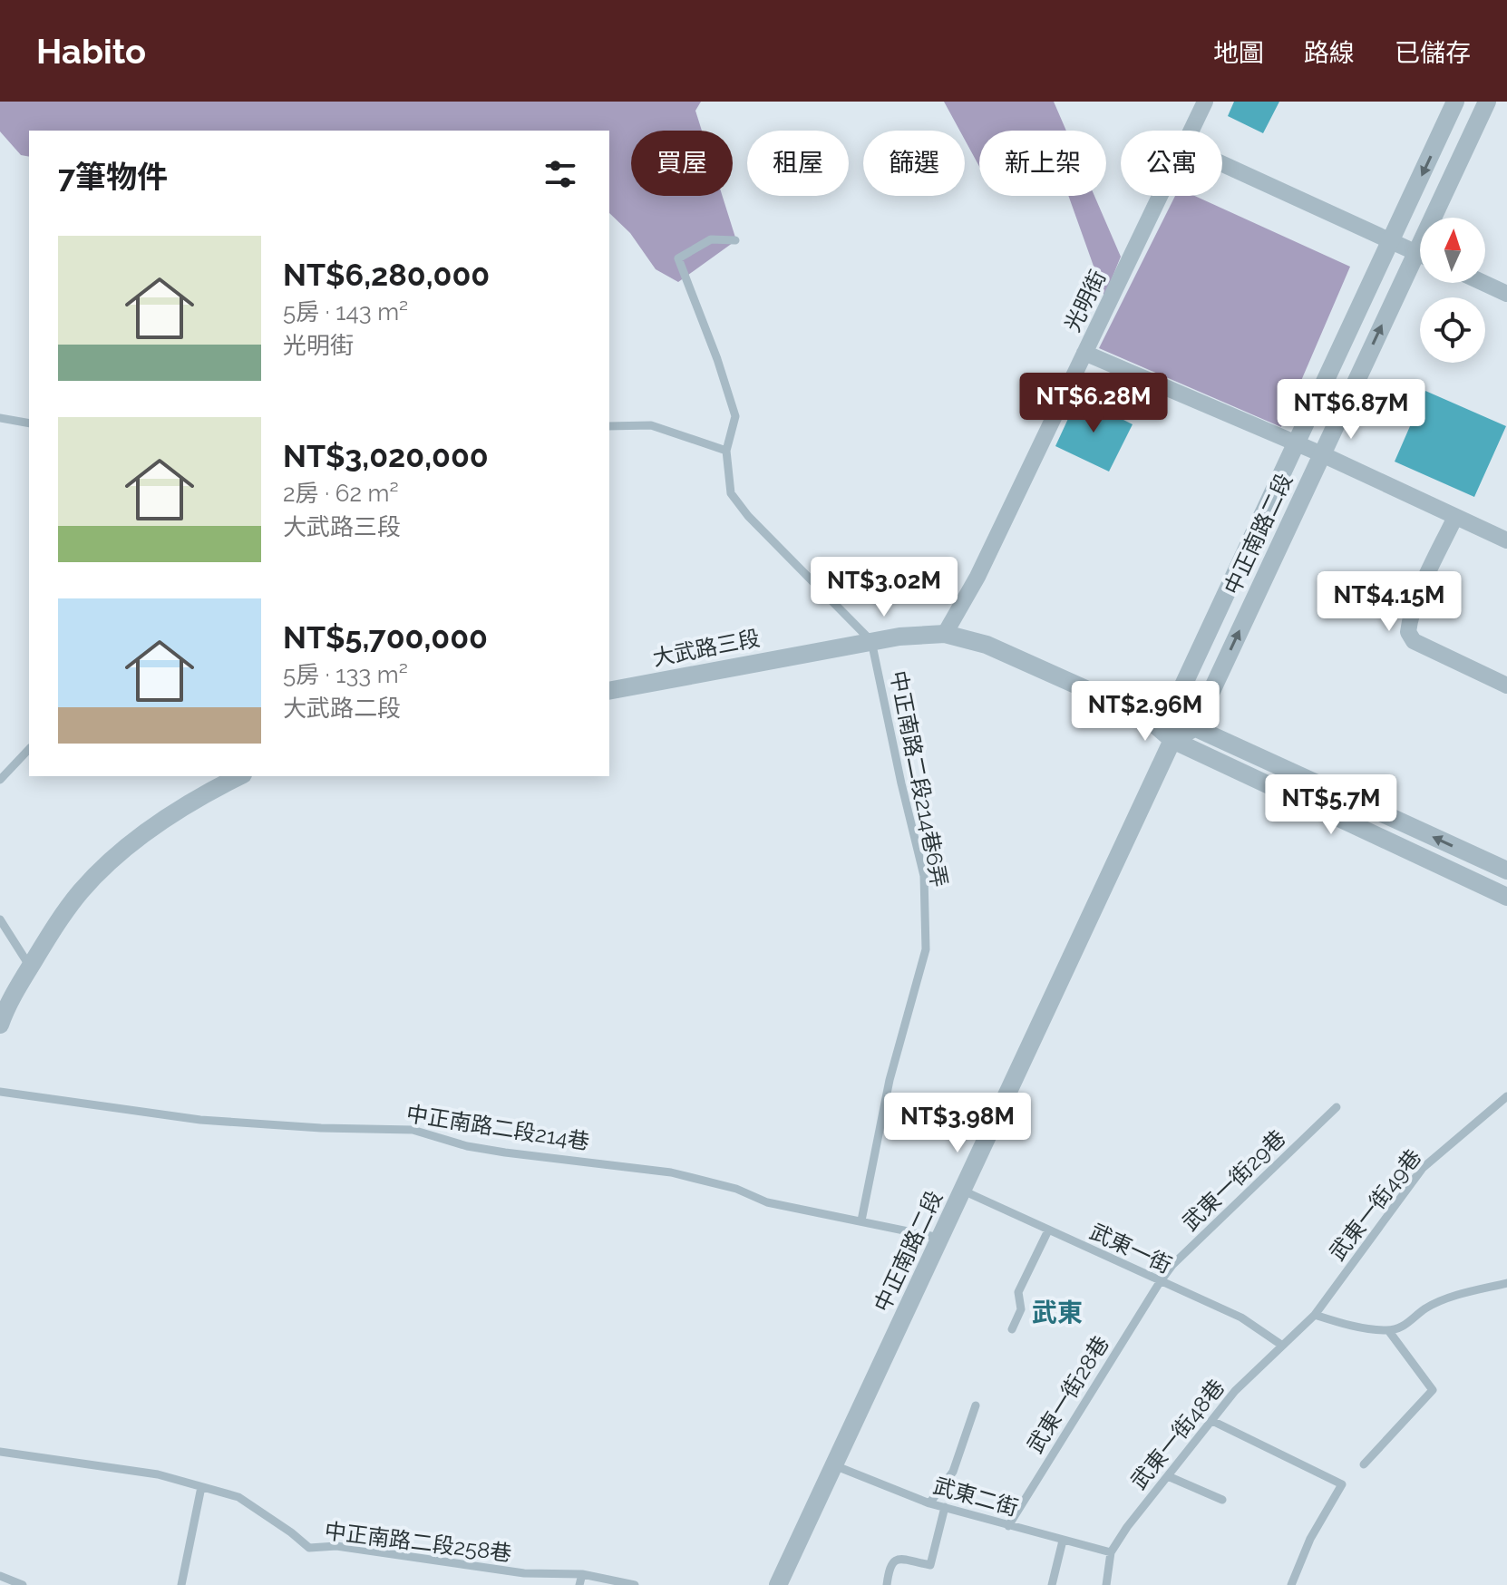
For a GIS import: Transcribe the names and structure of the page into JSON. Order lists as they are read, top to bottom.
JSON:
{
  "streets": {
    "street": ["光明街", "中正南路二段", "大武路三段"],
    "lane": [
      "中正南路二段214巷6弄",
      "中正南路二段214巷",
      "武東一街29巷",
      "武東一街49巷",
      "武東一街",
      "武東一街28巷",
      "武東一街48巷",
      "武東二街",
      "中正南路二段258巷"
    ]
  },
  "crossings": [
    ["光明街", "大武路三段"],
    ["中正南路二段", "大武路三段"],
    ["中正南路二段", "中正南路二段214巷"],
    ["中正南路二段", "武東一街"],
    ["中正南路二段", "武東二街"],
    ["大武路三段", "中正南路二段214巷6弄"],
    ["中正南路二段214巷6弄", "中正南路二段214巷"],
    ["武東一街29巷", "武東一街"],
    ["武東一街29巷", "武東一街28巷"],
    ["武東一街49巷", "武東一街"],
    ["武東一街49巷", "武東一街48巷"],
    ["武東一街", "武東一街28巷"],
    ["武東一街", "武東一街48巷"],
    ["武東一街28巷", "武東二街"],
    ["武東一街48巷", "武東二街"]
  ],
  "districts": ["武東"],
  "north": "top",
  "page": {
    "header": "Habito",
    "nav": ["地圖", "路線", "已儲存"],
    "chip": [
      "買屋",
      "租屋",
      "篩選",
      "新上架",
      "公寓"
    ],
    "heading": "7筆物件",
    "list": [
      {
        "name": "NT$6,280,000",
        "note": "5房 · 143 m² · 光明街"
      },
      {
        "name": "NT$3,020,000",
        "note": "2房 · 62 m² · 大武路三段"
      },
      {
        "name": "NT$5,700,000",
        "note": "5房 · 133 m² · 大武路二段"
      }
    ],
    "price": [
      "NT$6.28M",
      "NT$6.87M",
      "NT$3.02M",
      "NT$4.15M",
      "NT$2.96M",
      "NT$5.7M",
      "NT$3.98M"
    ]
  }
}
